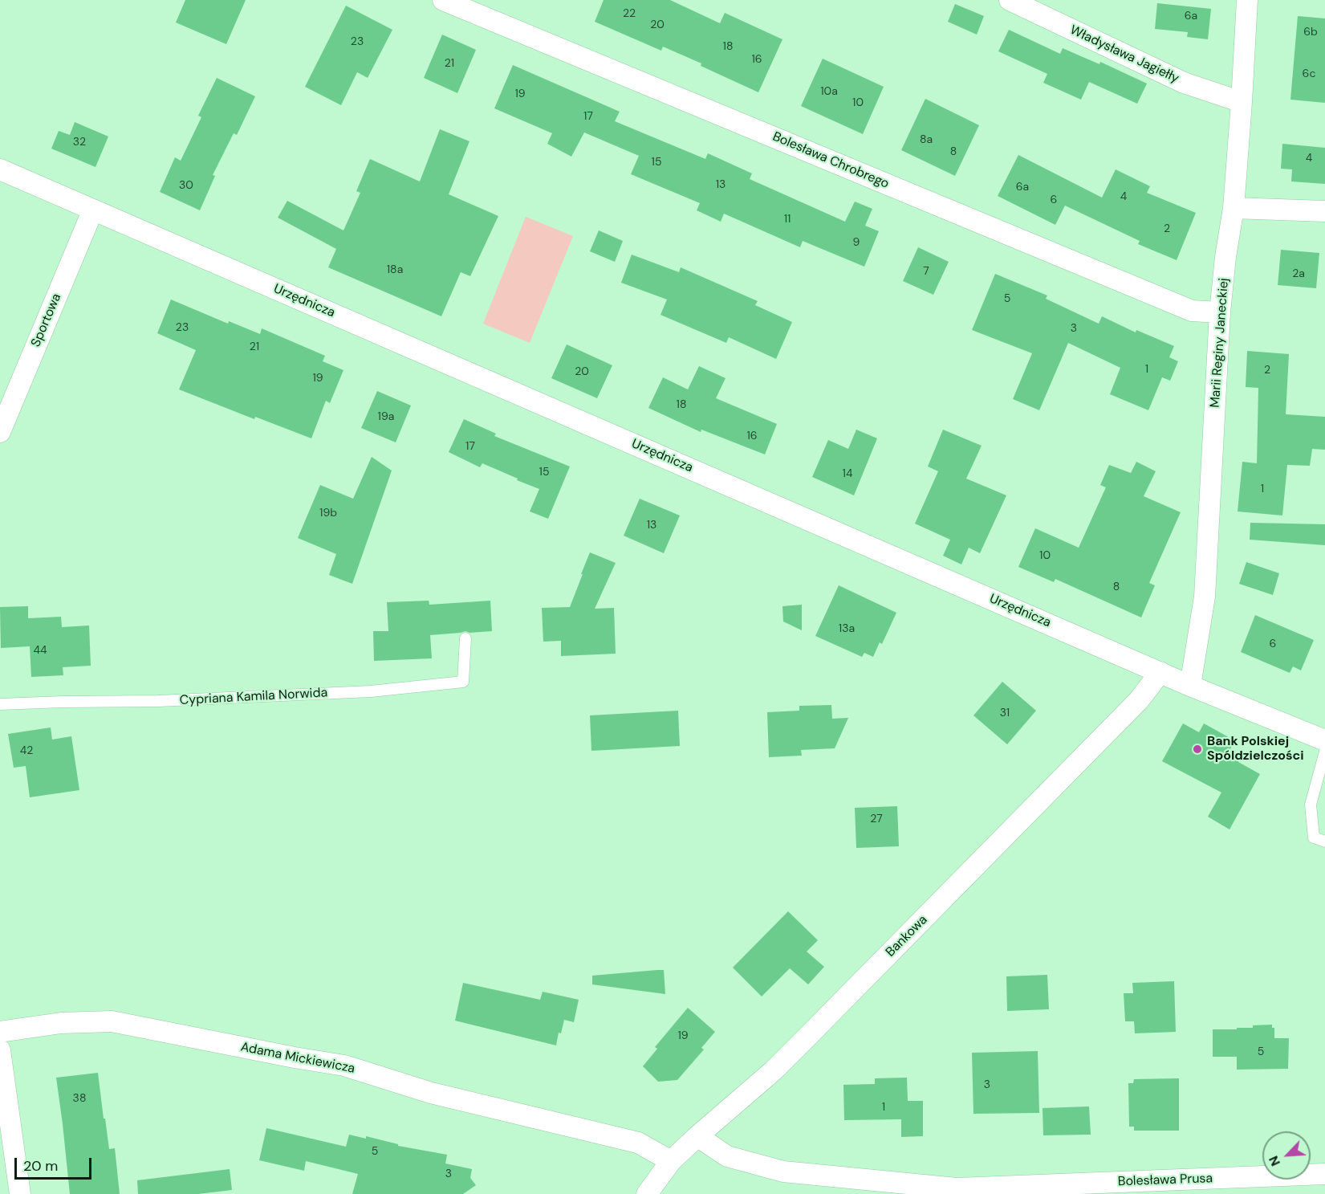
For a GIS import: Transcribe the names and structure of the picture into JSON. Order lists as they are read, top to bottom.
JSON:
{
  "streets": {
    "street": [
      "Władysława Jagiełły",
      "Bolesława Chrobrego",
      "Urzędnicza",
      "Sportowa",
      "Marii Reginy Janeckiej",
      "Bankowa",
      "Adama Mickiewicza",
      "Bolesława Prusa"
    ],
    "lane": ["Cypriana Kamila Norwida"]
  },
  "crossings": [
    ["Władysława Jagiełły", "Marii Reginy Janeckiej"],
    ["Bolesława Chrobrego", "Marii Reginy Janeckiej"],
    ["Urzędnicza", "Sportowa"],
    ["Urzędnicza", "Marii Reginy Janeckiej"],
    ["Urzędnicza", "Bankowa"],
    ["Bankowa", "Adama Mickiewicza"],
    ["Bankowa", "Bolesława Prusa"]
  ],
  "places": ["Bank Polskiej Spóldzielczości"],
  "house_numbers": [
    "22",
    "6a",
    "20",
    "6b",
    "23",
    "18",
    "16",
    "21",
    "6c",
    "10a",
    "19",
    "10",
    "17",
    "8a",
    "32",
    "8",
    "4",
    "15",
    "13",
    "30",
    "6a",
    "4",
    "6",
    "11",
    "2",
    "9",
    "18a",
    "7",
    "2a",
    "5",
    "23",
    "3",
    "21",
    "1",
    "2",
    "20",
    "19",
    "18",
    "19a",
    "16",
    "17",
    "15",
    "14",
    "1",
    "19b",
    "13",
    "10",
    "8",
    "13a",
    "6",
    "44",
    "31",
    "42",
    "27",
    "19",
    "5",
    "3",
    "38",
    "1",
    "5",
    "3"
  ],
  "scale_bar": "20 m",
  "north": "bottom left"
}
